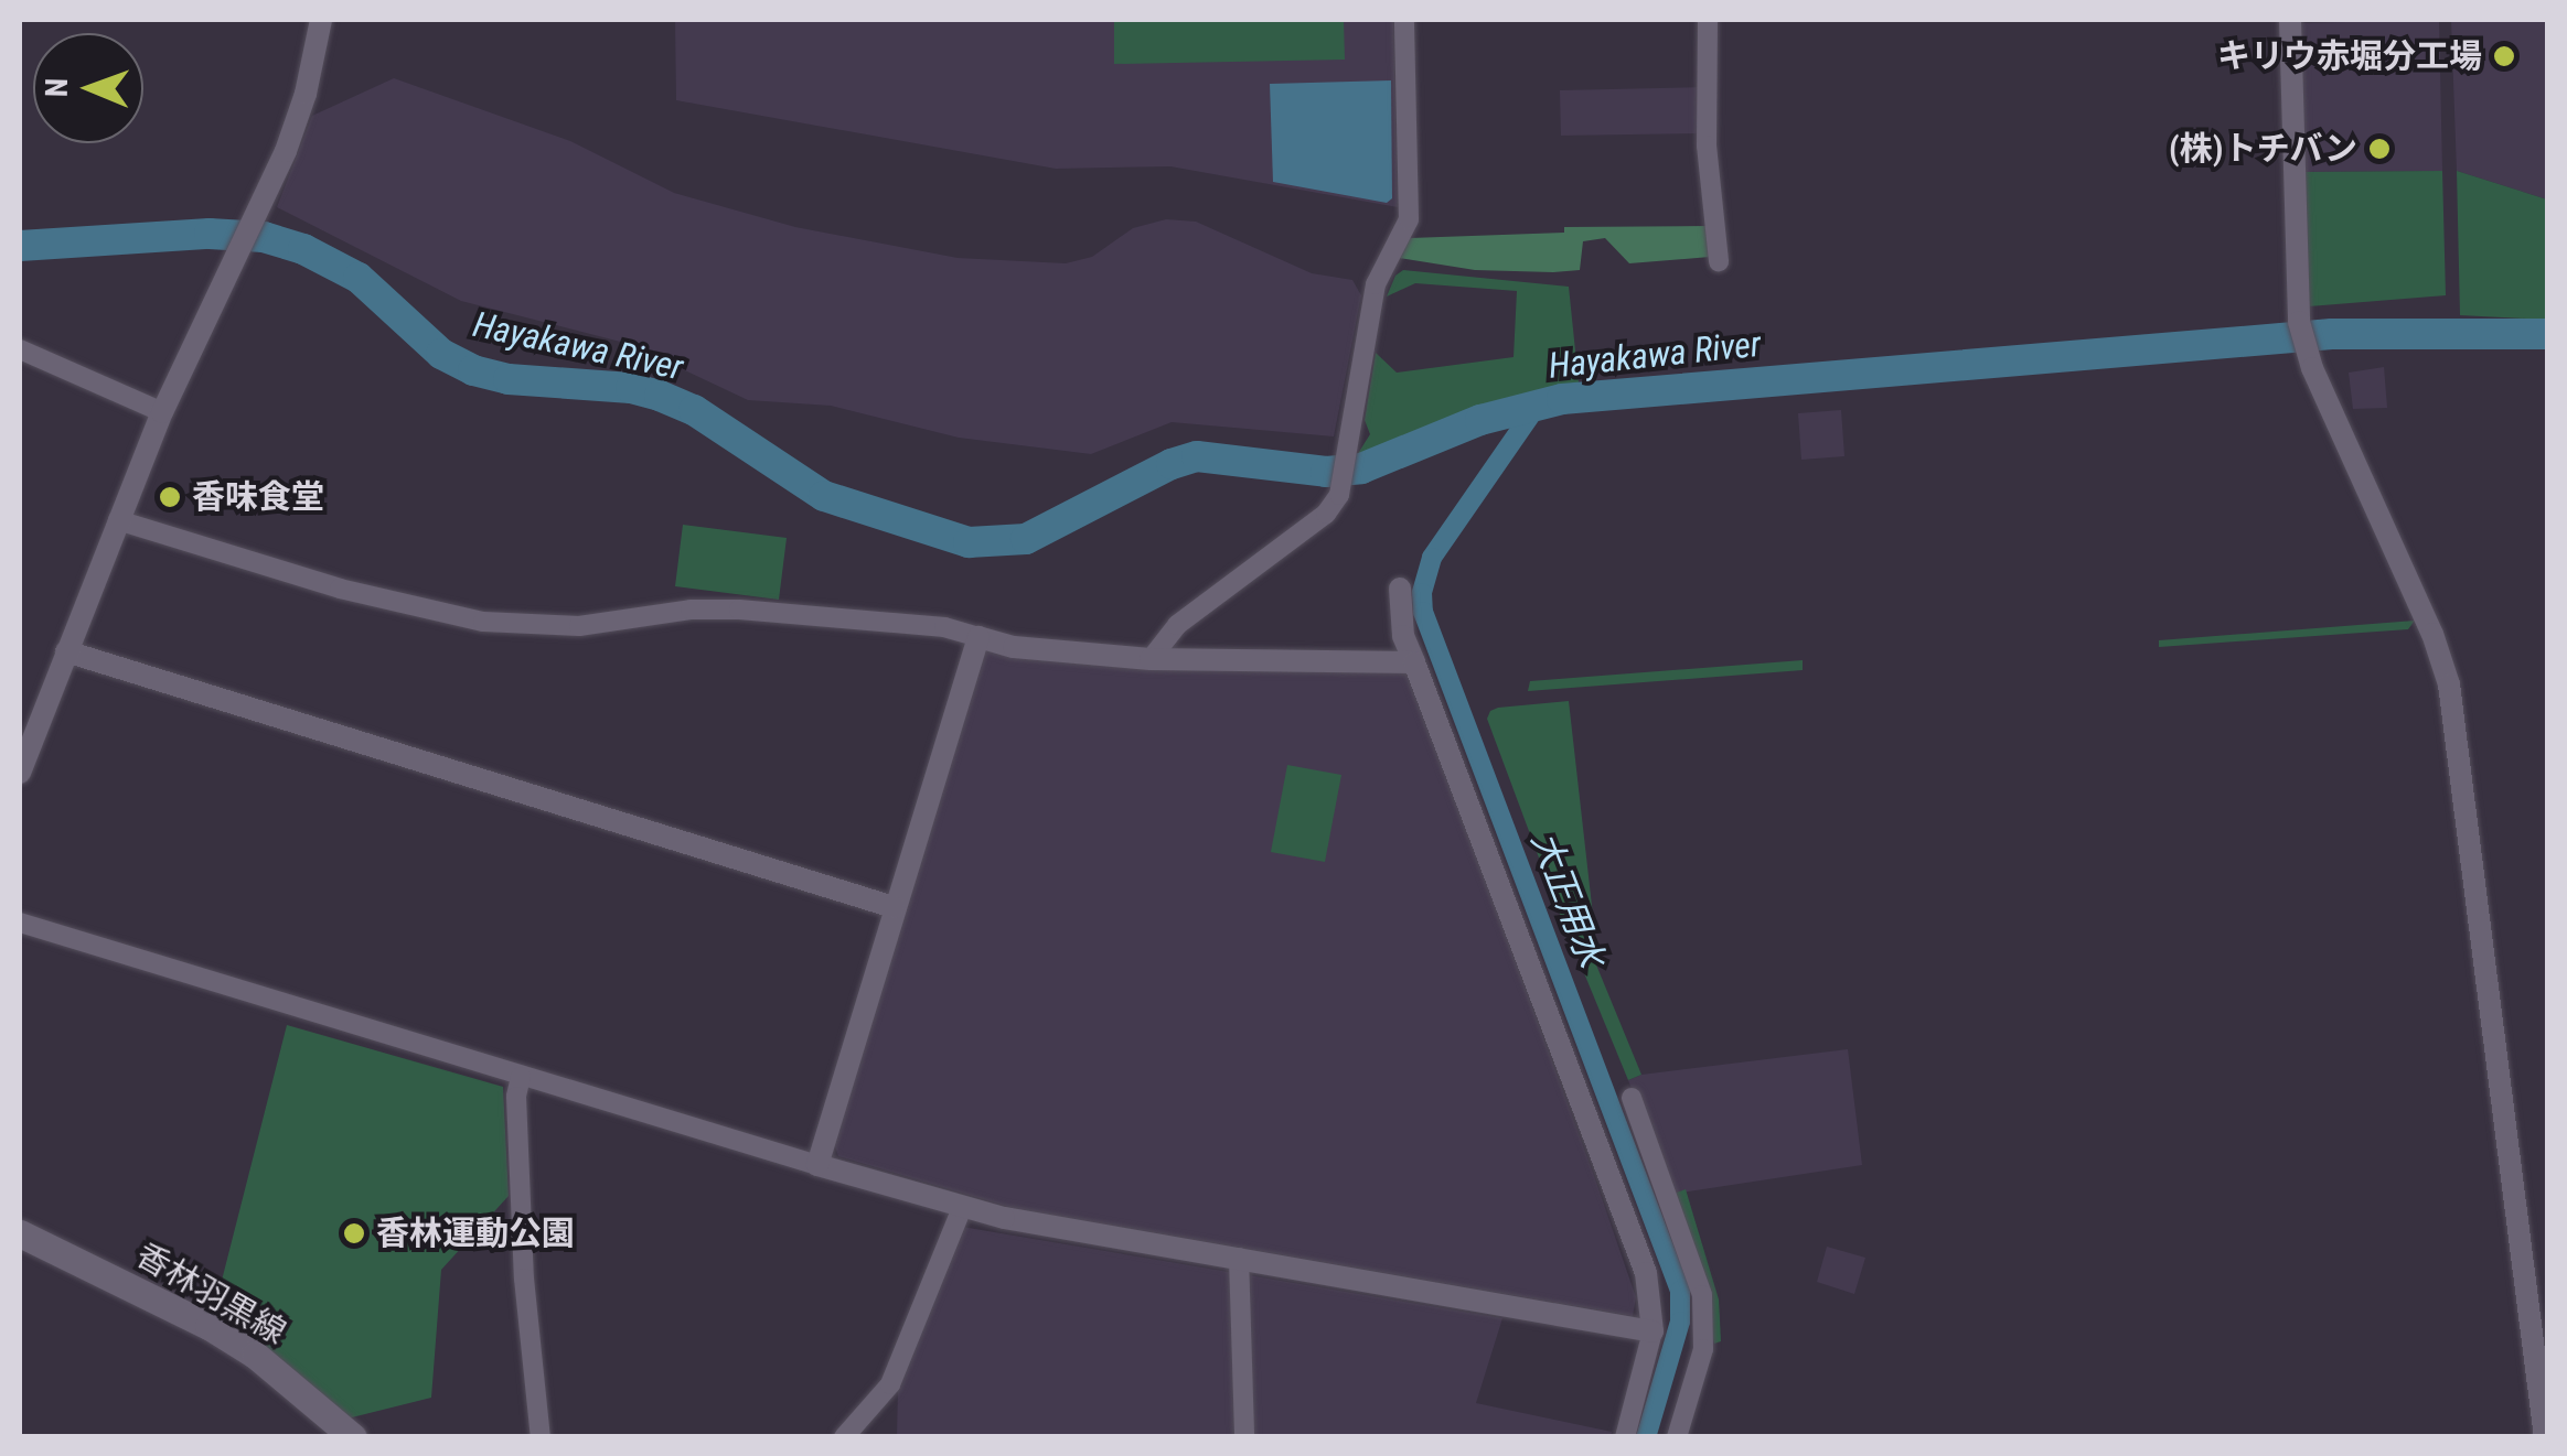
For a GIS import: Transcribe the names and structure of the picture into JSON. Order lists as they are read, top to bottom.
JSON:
{
  "streets": {
    "main road": ["香林羽黒線"]
  },
  "water": ["Hayakawa River", "大正用水"],
  "places": [
    "キリウ赤堀分工場",
    "(株)トチバン",
    "香味食堂",
    "香林運動公園"
  ],
  "north": "left"
}
